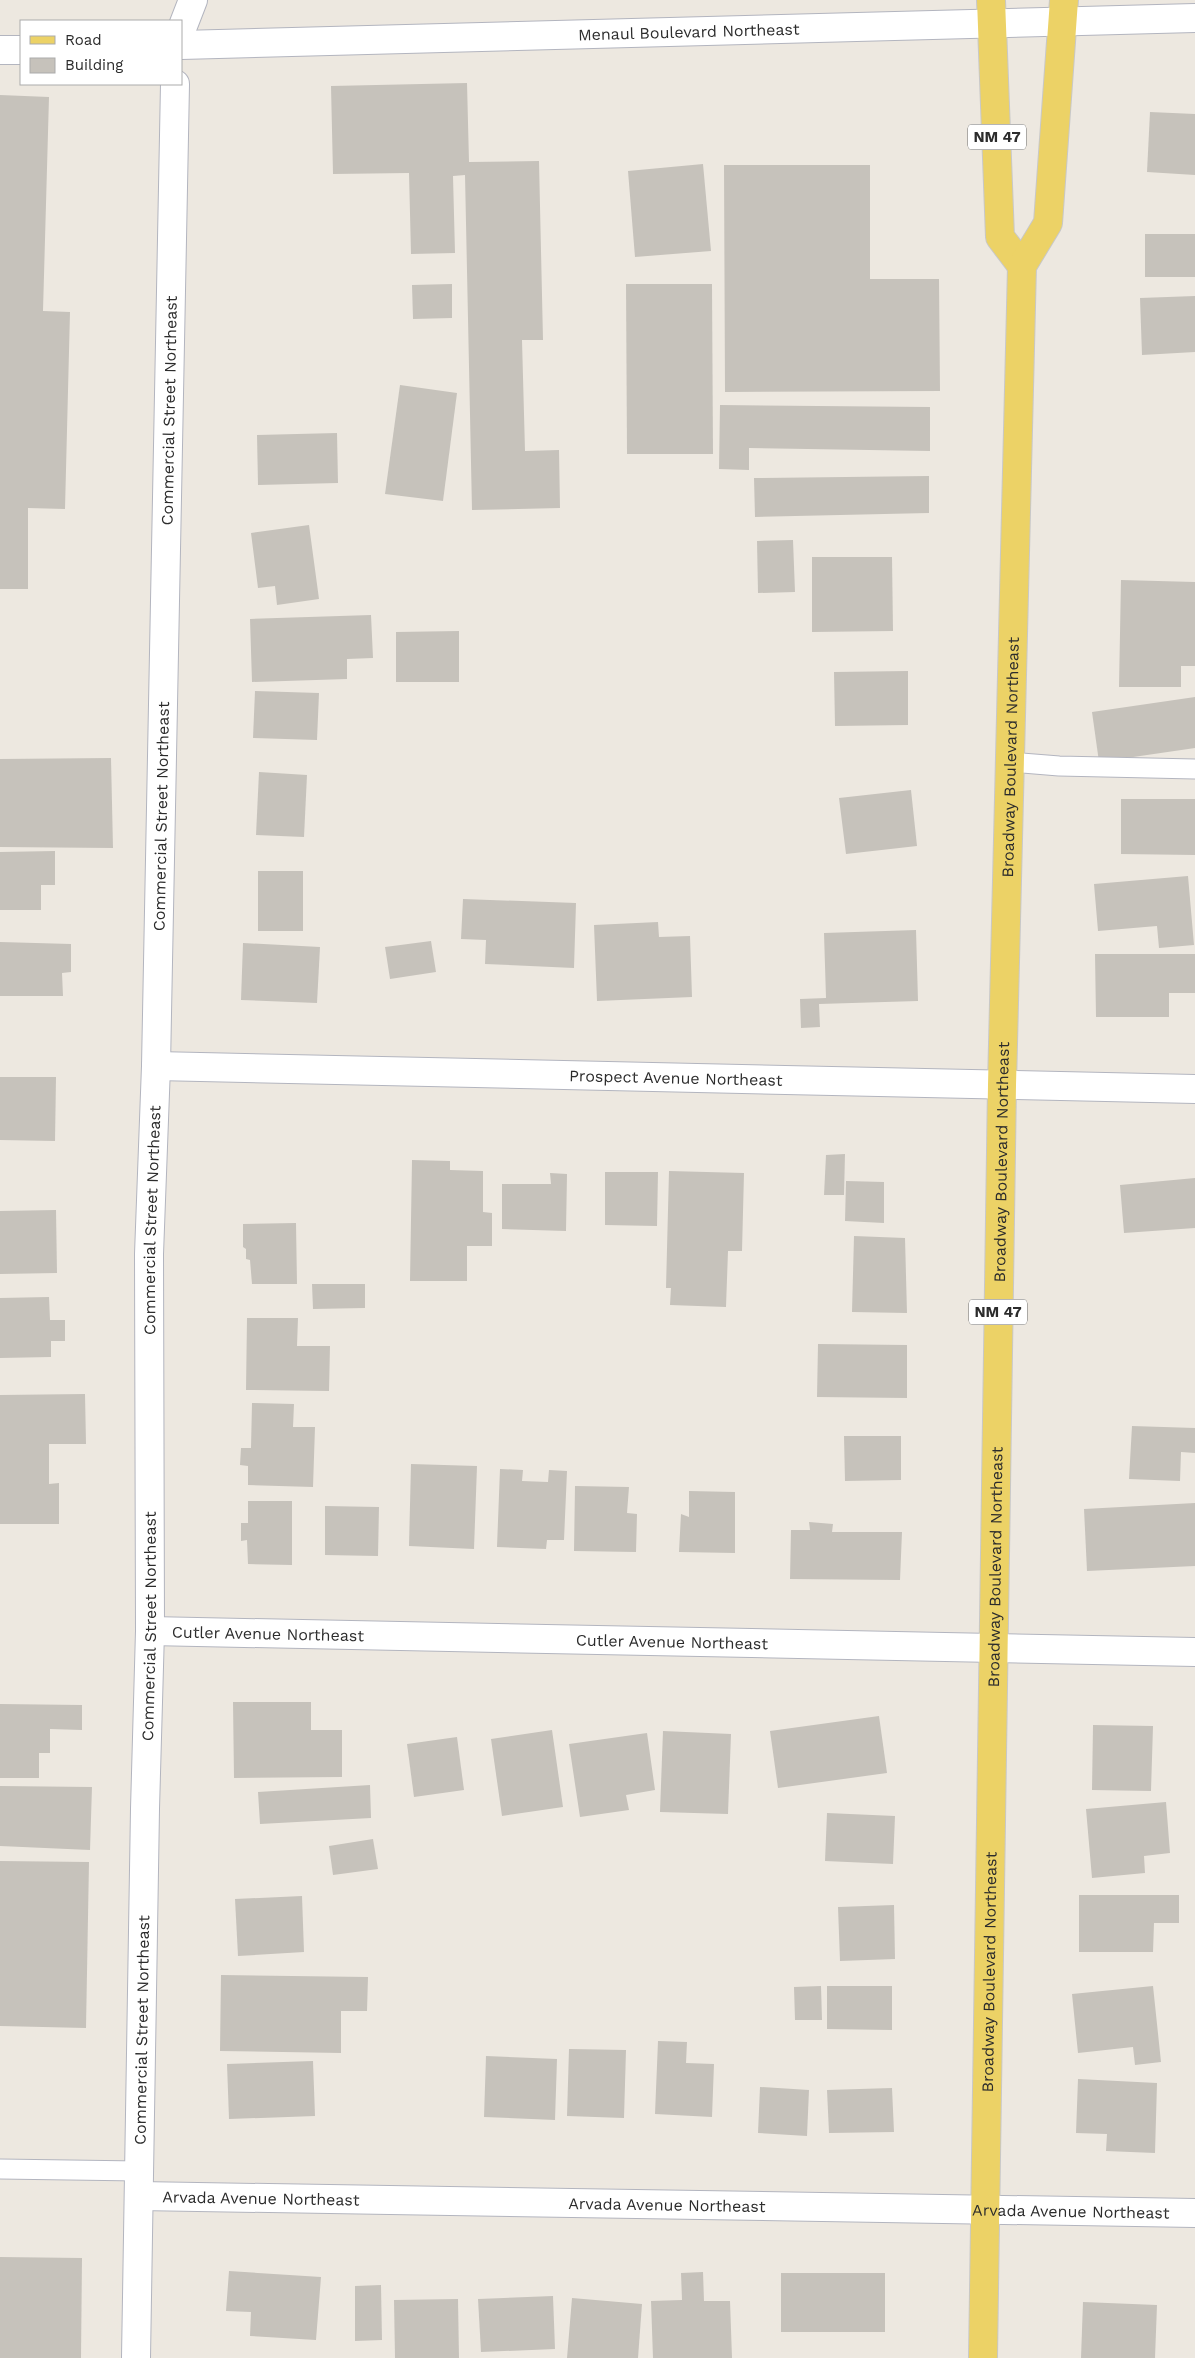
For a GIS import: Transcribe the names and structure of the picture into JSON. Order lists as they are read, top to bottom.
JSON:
{
  "streets": {
    "main road": ["NM 47", "Broadway Boulevard Northeast"],
    "street": [
      "Menaul Boulevard Northeast",
      "Commercial Street Northeast",
      "Prospect Avenue Northeast",
      "Cutler Avenue Northeast",
      "Arvada Avenue Northeast"
    ]
  },
  "crossings": [
    ["Menaul Boulevard Northeast", "NM 47"],
    ["Menaul Boulevard Northeast", "Broadway Boulevard Northeast"],
    ["NM 47", "Broadway Boulevard Northeast"],
    ["Commercial Street Northeast", "Prospect Avenue Northeast"],
    ["Commercial Street Northeast", "Cutler Avenue Northeast"],
    ["Commercial Street Northeast", "Arvada Avenue Northeast"],
    ["Broadway Boulevard Northeast", "Prospect Avenue Northeast"],
    ["Broadway Boulevard Northeast", "Cutler Avenue Northeast"],
    ["Broadway Boulevard Northeast", "Arvada Avenue Northeast"]
  ],
  "legend": ["Road", "Building"]
}
